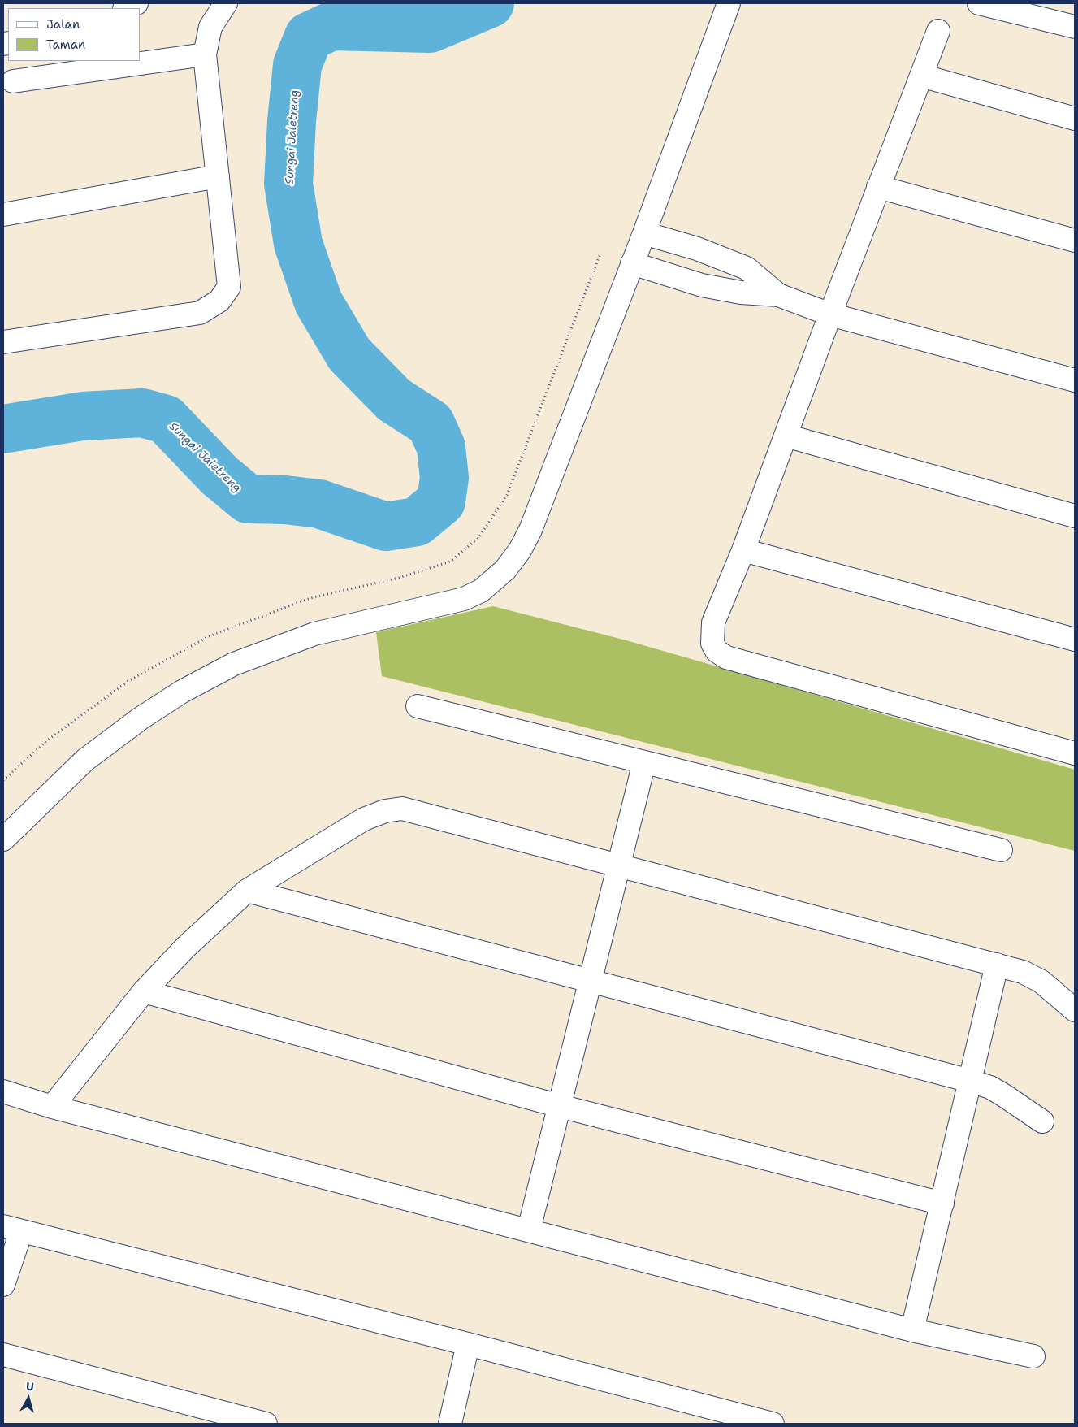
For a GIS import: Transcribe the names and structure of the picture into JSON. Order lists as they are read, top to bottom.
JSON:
{
  "water": ["Sungai Jaletreng"],
  "legend": ["Jalan", "Taman"],
  "north": "top"
}
